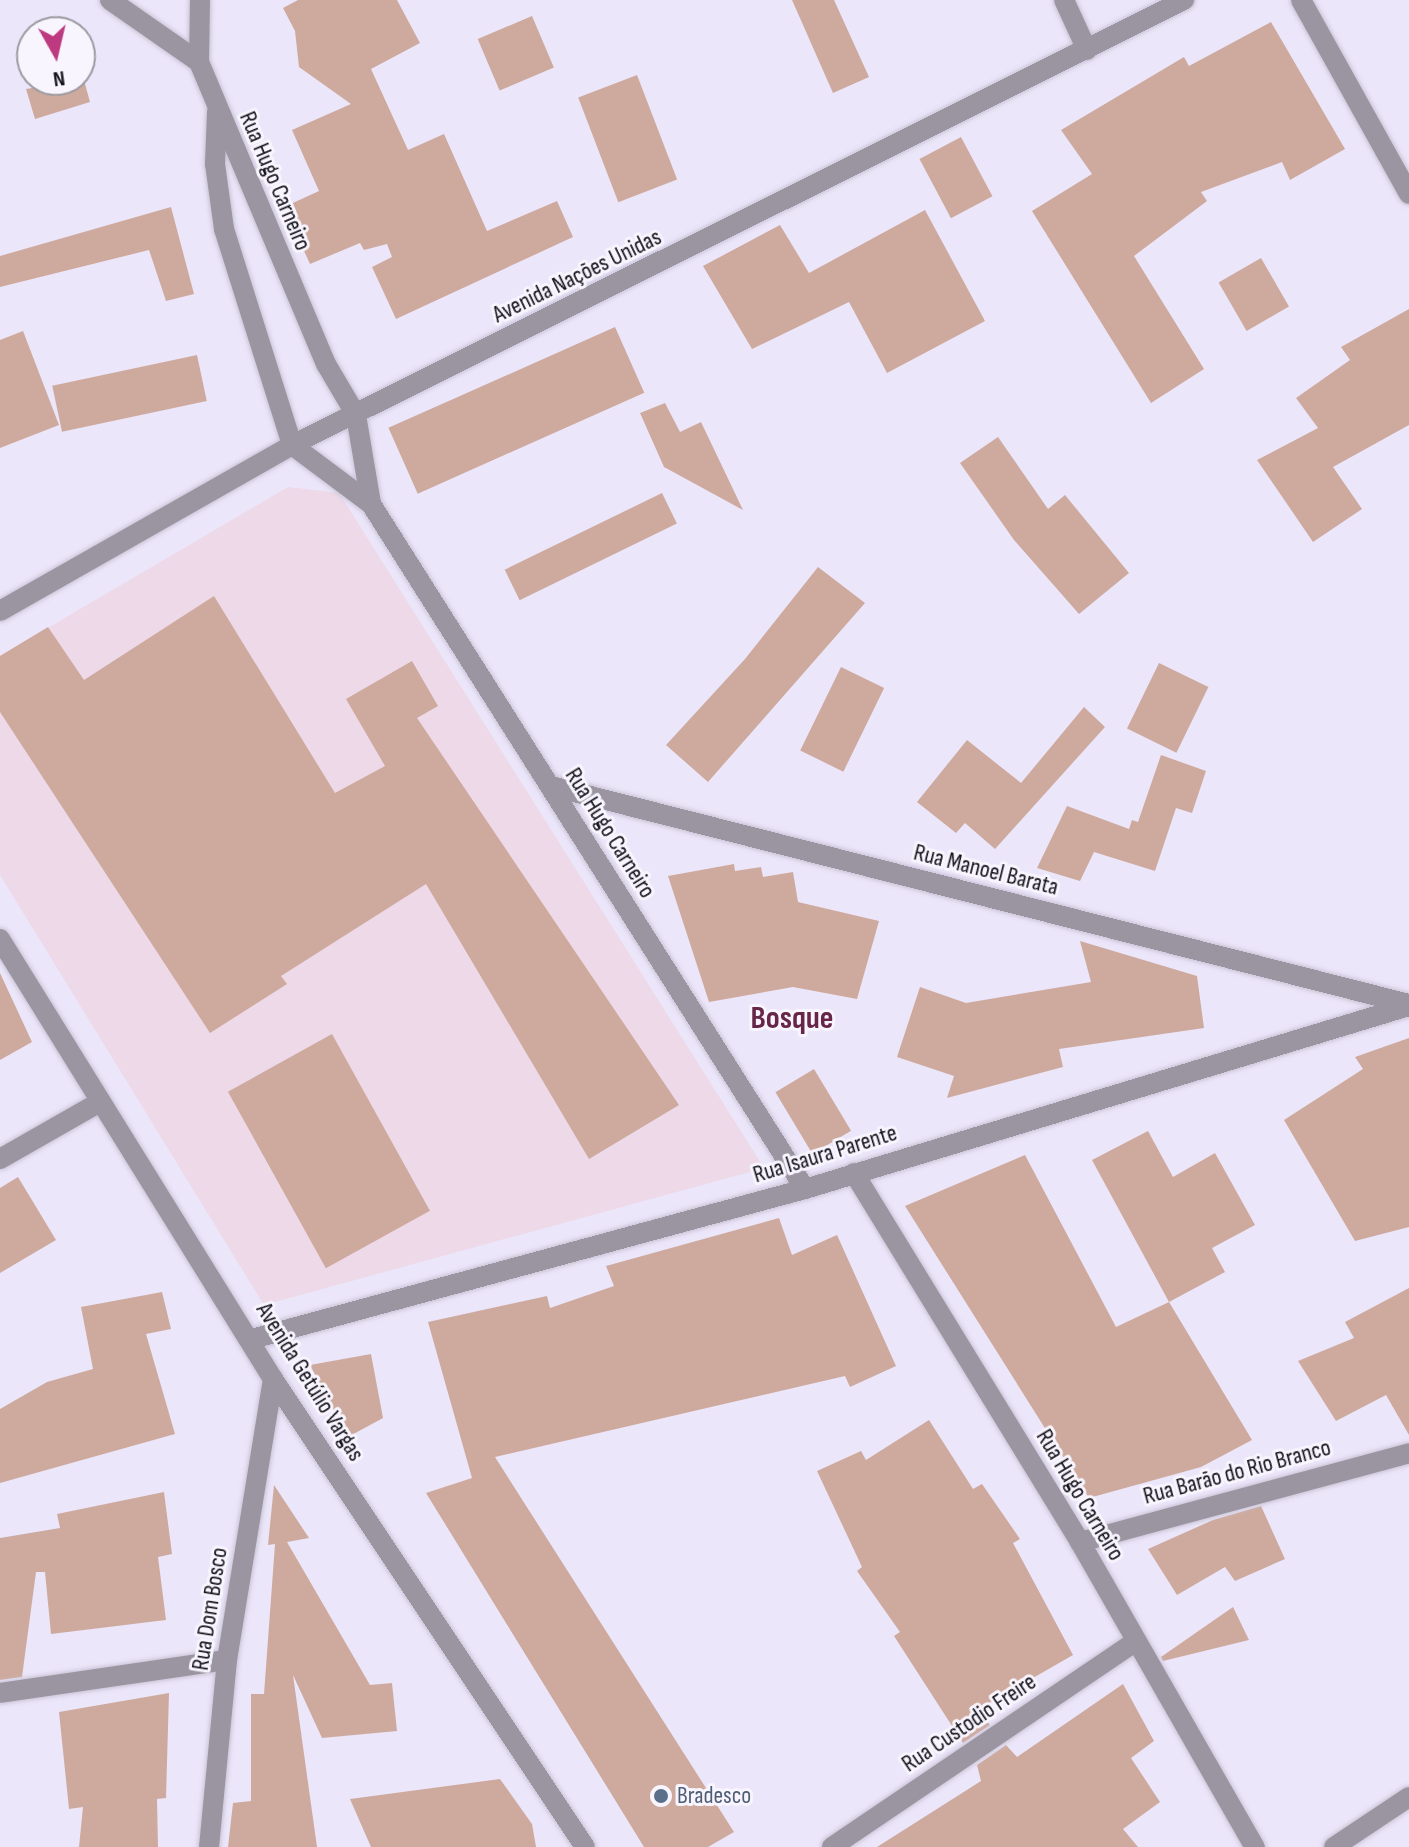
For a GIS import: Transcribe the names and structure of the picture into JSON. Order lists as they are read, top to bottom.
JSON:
{
  "streets": {
    "street": [
      "Rua Hugo Carneiro",
      "Avenida Nações Unidas",
      "Rua Manoel Barata",
      "Rua Isaura Parente",
      "Avenida Getúlio Vargas",
      "Rua Barão do Rio Branco",
      "Rua Dom Bosco",
      "Rua Custodio Freire"
    ]
  },
  "crossings": [
    ["Rua Hugo Carneiro", "Avenida Nações Unidas"],
    ["Rua Hugo Carneiro", "Rua Manoel Barata"],
    ["Rua Hugo Carneiro", "Rua Isaura Parente"],
    ["Rua Hugo Carneiro", "Rua Barão do Rio Branco"],
    ["Rua Hugo Carneiro", "Rua Custodio Freire"],
    ["Rua Manoel Barata", "Rua Isaura Parente"],
    ["Rua Isaura Parente", "Avenida Getúlio Vargas"],
    ["Avenida Getúlio Vargas", "Rua Dom Bosco"]
  ],
  "districts": ["Bosque"],
  "places": ["Bradesco"],
  "north": "bottom"
}
